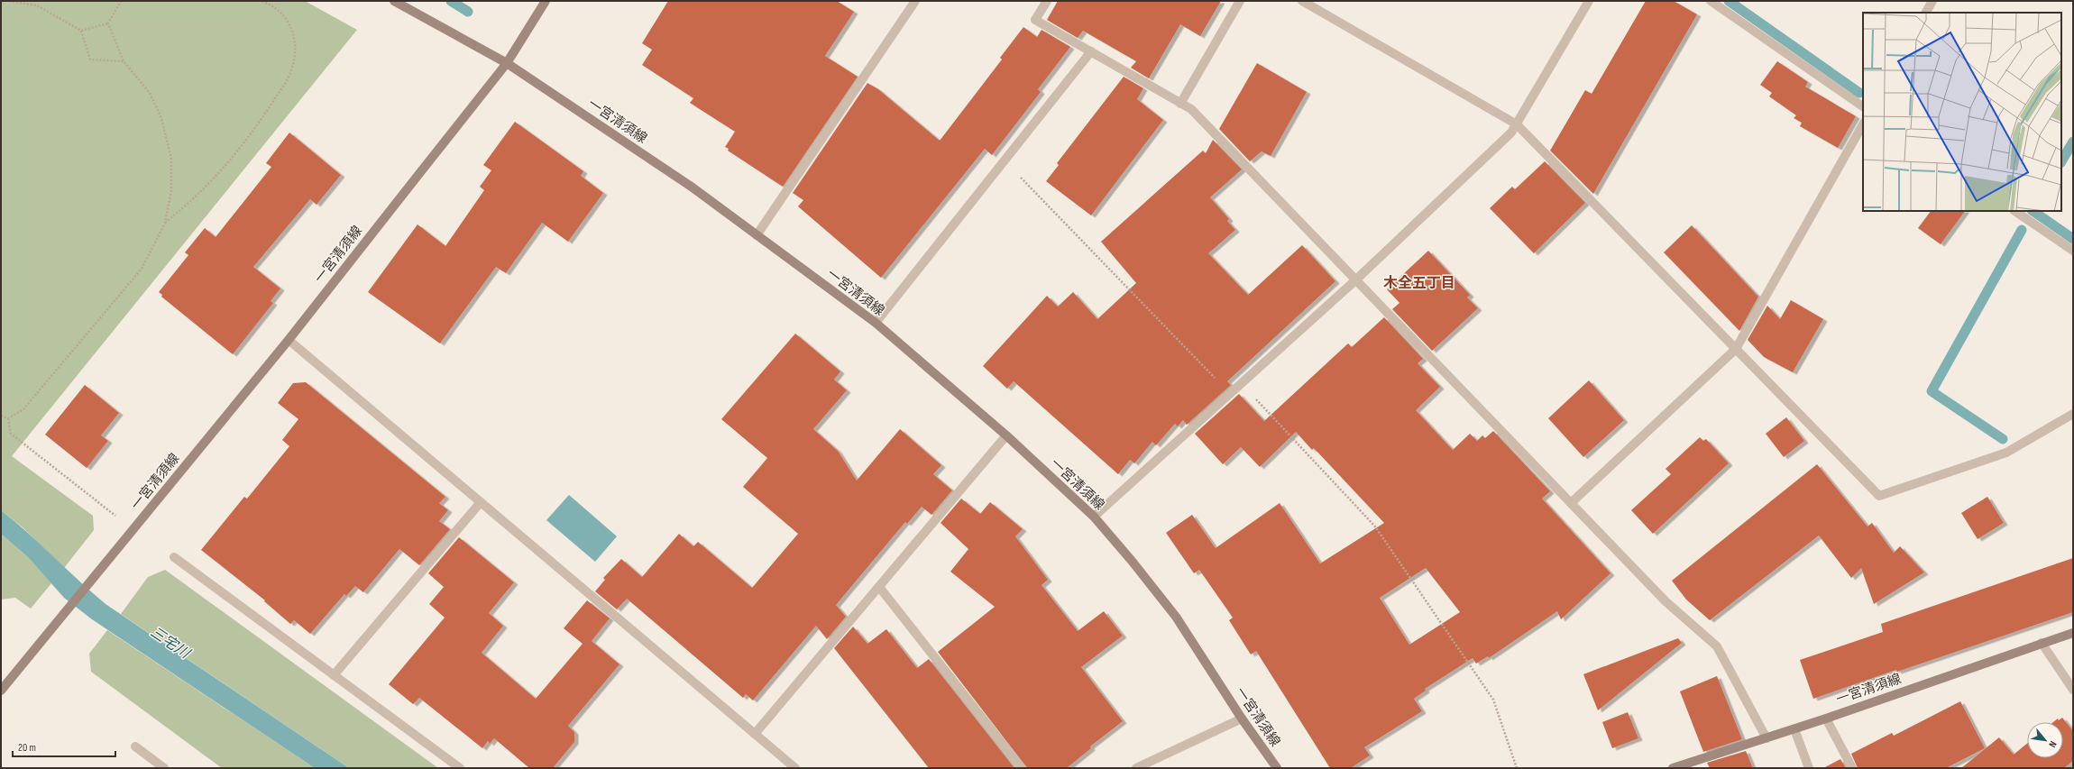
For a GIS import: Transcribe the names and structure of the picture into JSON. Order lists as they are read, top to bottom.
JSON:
{
  "streets": {
    "main road": ["一宮清須線"]
  },
  "districts": ["木全五丁目"],
  "water": ["三宅川"],
  "scale_bar": "20 m",
  "north": "bottom right"
}
